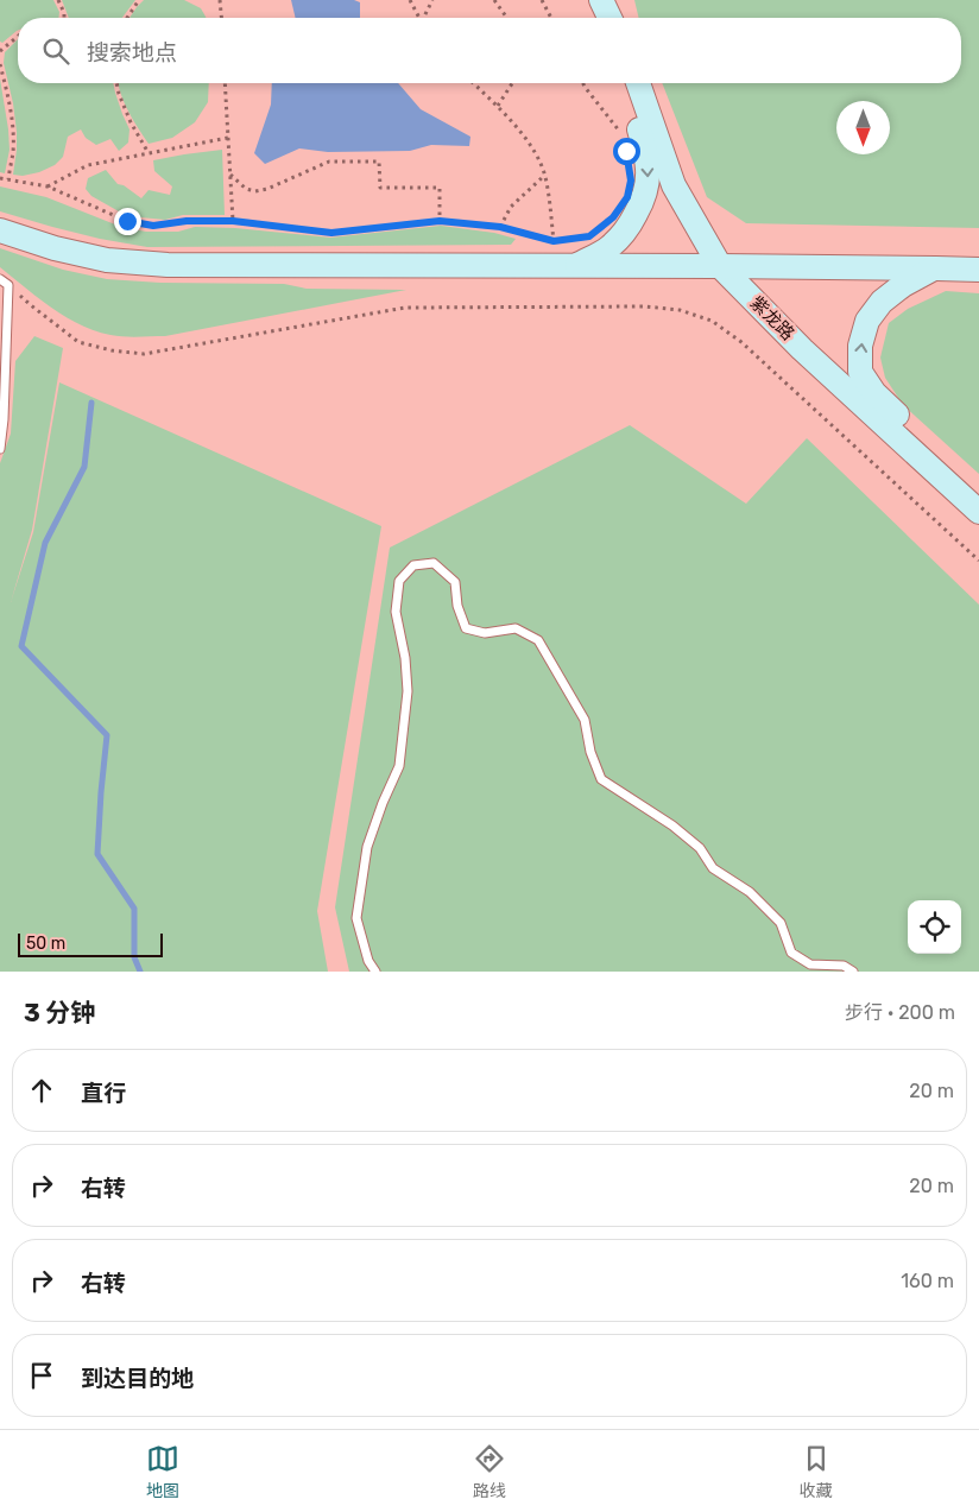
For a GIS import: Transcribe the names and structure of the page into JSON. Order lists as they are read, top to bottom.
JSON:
{
  "streets": {
    "street": ["紫龙路"]
  },
  "scale_bar": "50 m",
  "north": "bottom",
  "page": {
    "search": "搜索地点",
    "scale": "50 m",
    "heading": ["3 分钟", "步行 · 200 m"],
    "list": [
      ["直行", "20 m"],
      ["右转", "20 m"],
      ["右转", "160 m"],
      "到达目的地"
    ],
    "nav": ["地图", "路线", "收藏"]
  }
}
